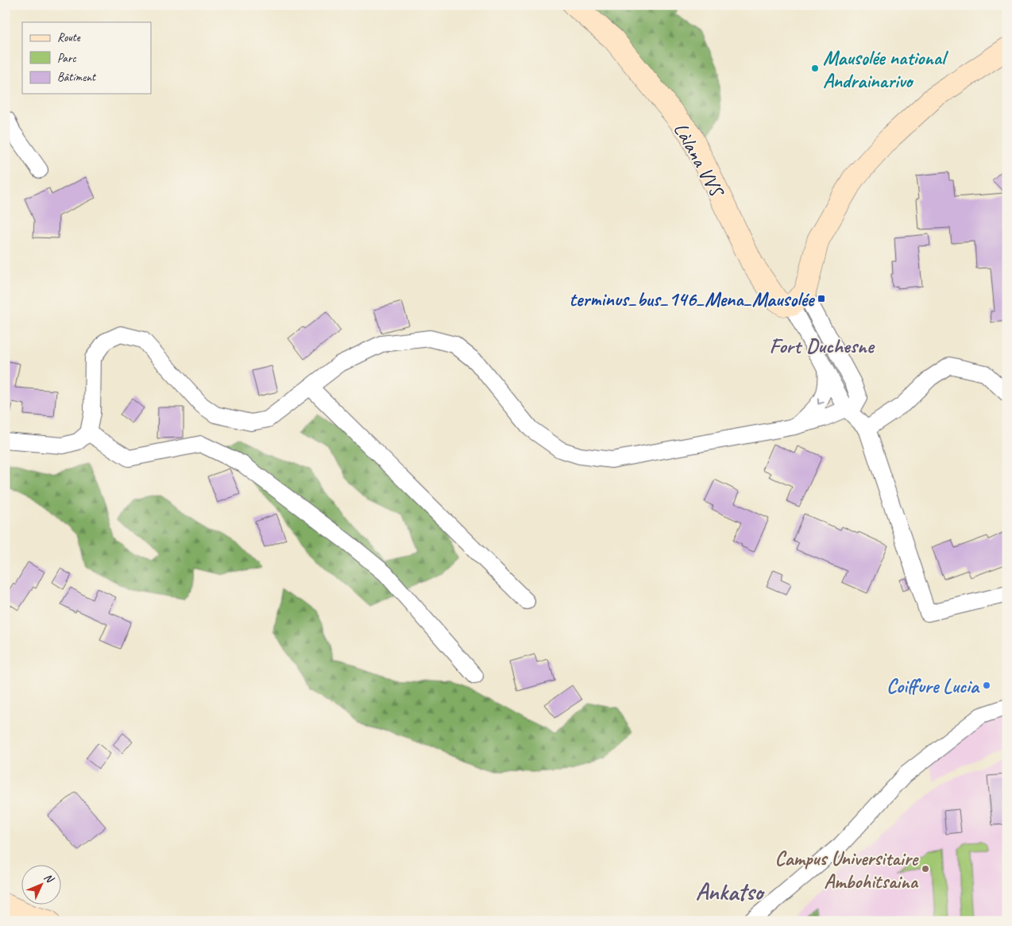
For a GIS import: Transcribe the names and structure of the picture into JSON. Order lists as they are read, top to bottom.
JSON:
{
  "streets": {
    "main road": ["Làlana VVS"]
  },
  "districts": ["Fort Duchesne", "Ankatso"],
  "places": {
    "other": ["Mausolée national Andrainarivo", "Coiffure Lucia", "Campus Universitaire Ambohitsaina"],
    "transit": ["terminus_bus_146_Mena_Mausolée"]
  },
  "legend": ["Route", "Parc", "Bâtiment"],
  "north": "top right"
}
